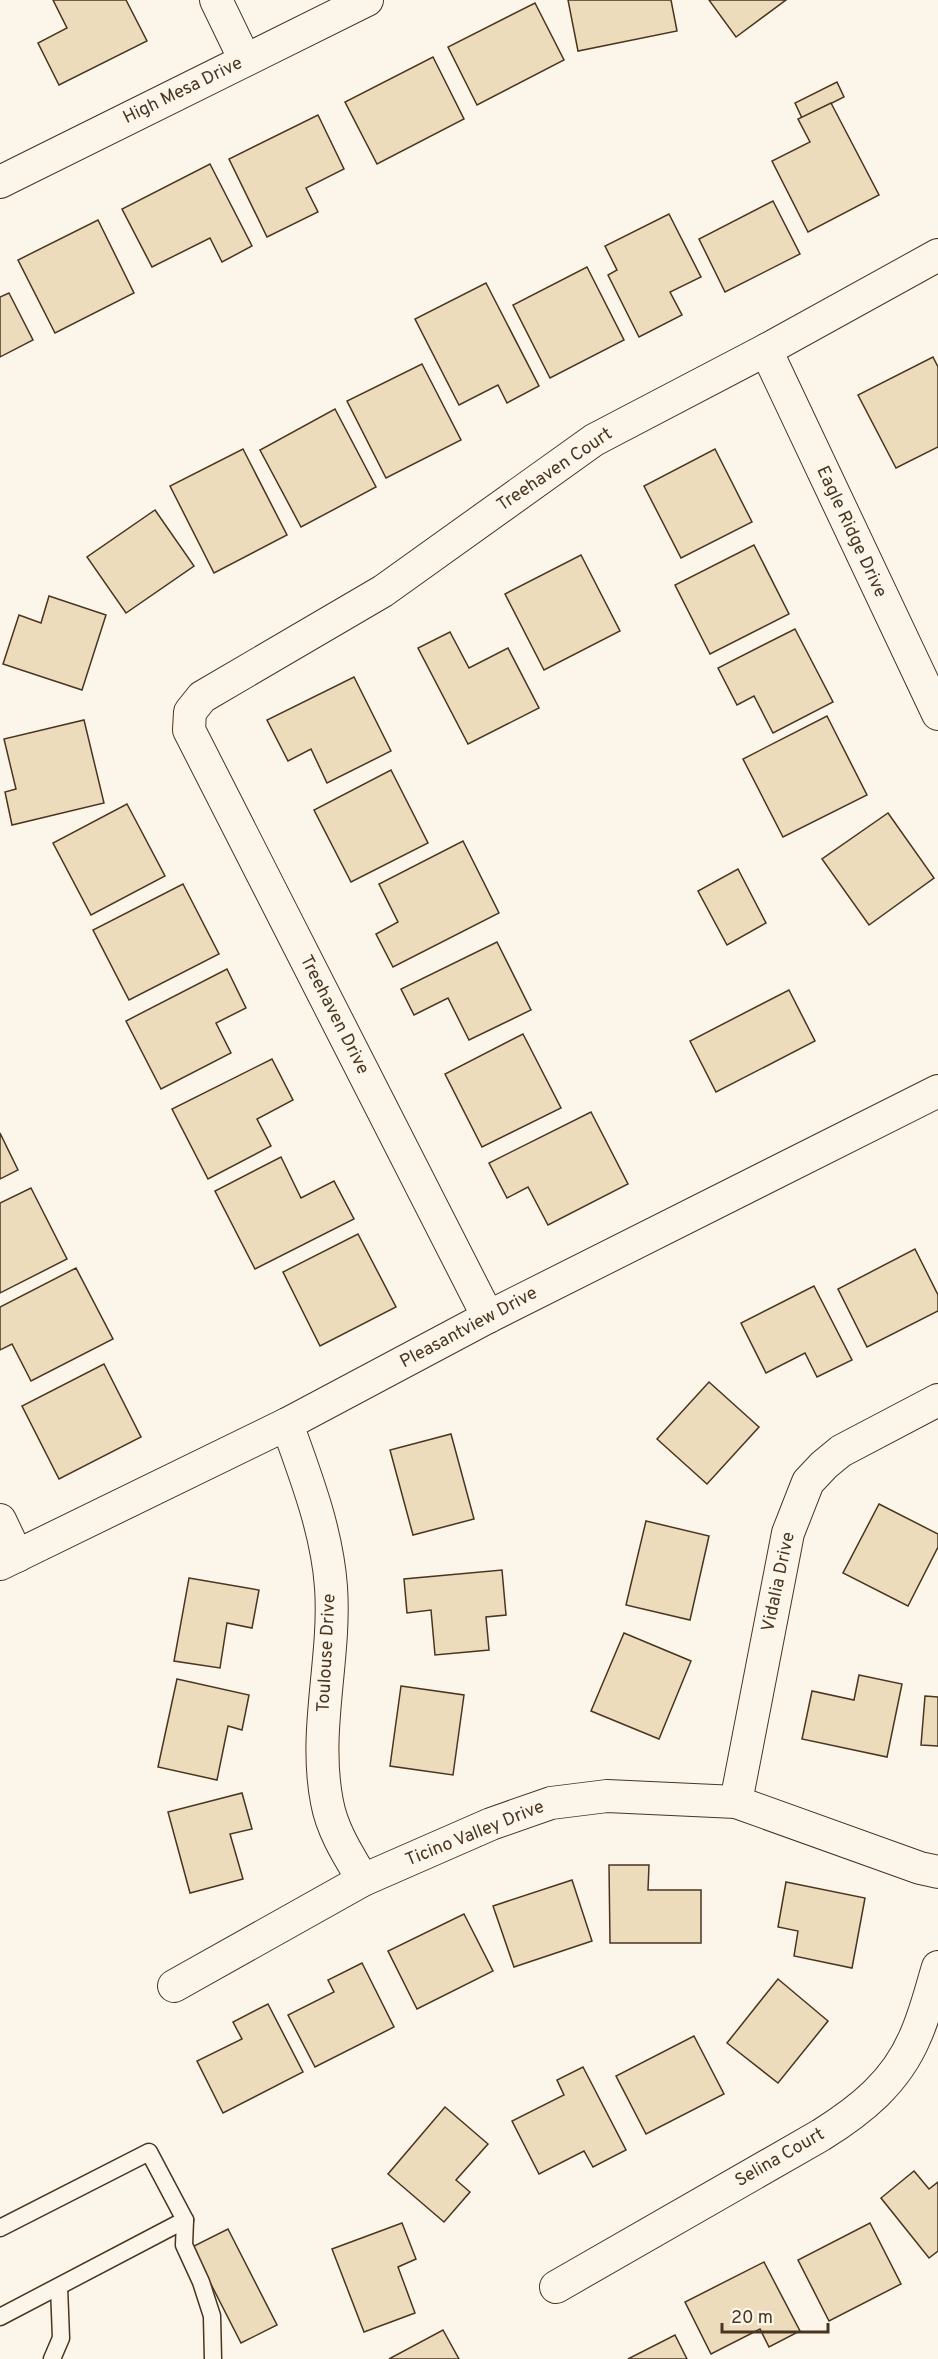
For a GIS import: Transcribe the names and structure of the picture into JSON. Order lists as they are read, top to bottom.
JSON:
{
  "streets": {
    "street": [
      "High Mesa Drive",
      "Treehaven Court",
      "Eagle Ridge Drive",
      "Treehaven Drive",
      "Pleasantview Drive",
      "Vidalia Drive",
      "Toulouse Drive",
      "Ticino Valley Drive",
      "Selina Court"
    ]
  },
  "crossings": [
    ["Treehaven Court", "Eagle Ridge Drive"],
    ["Treehaven Court", "Treehaven Drive"],
    ["Treehaven Drive", "Pleasantview Drive"],
    ["Pleasantview Drive", "Toulouse Drive"],
    ["Vidalia Drive", "Ticino Valley Drive"],
    ["Toulouse Drive", "Ticino Valley Drive"]
  ],
  "scale_bar": "20 m"
}
